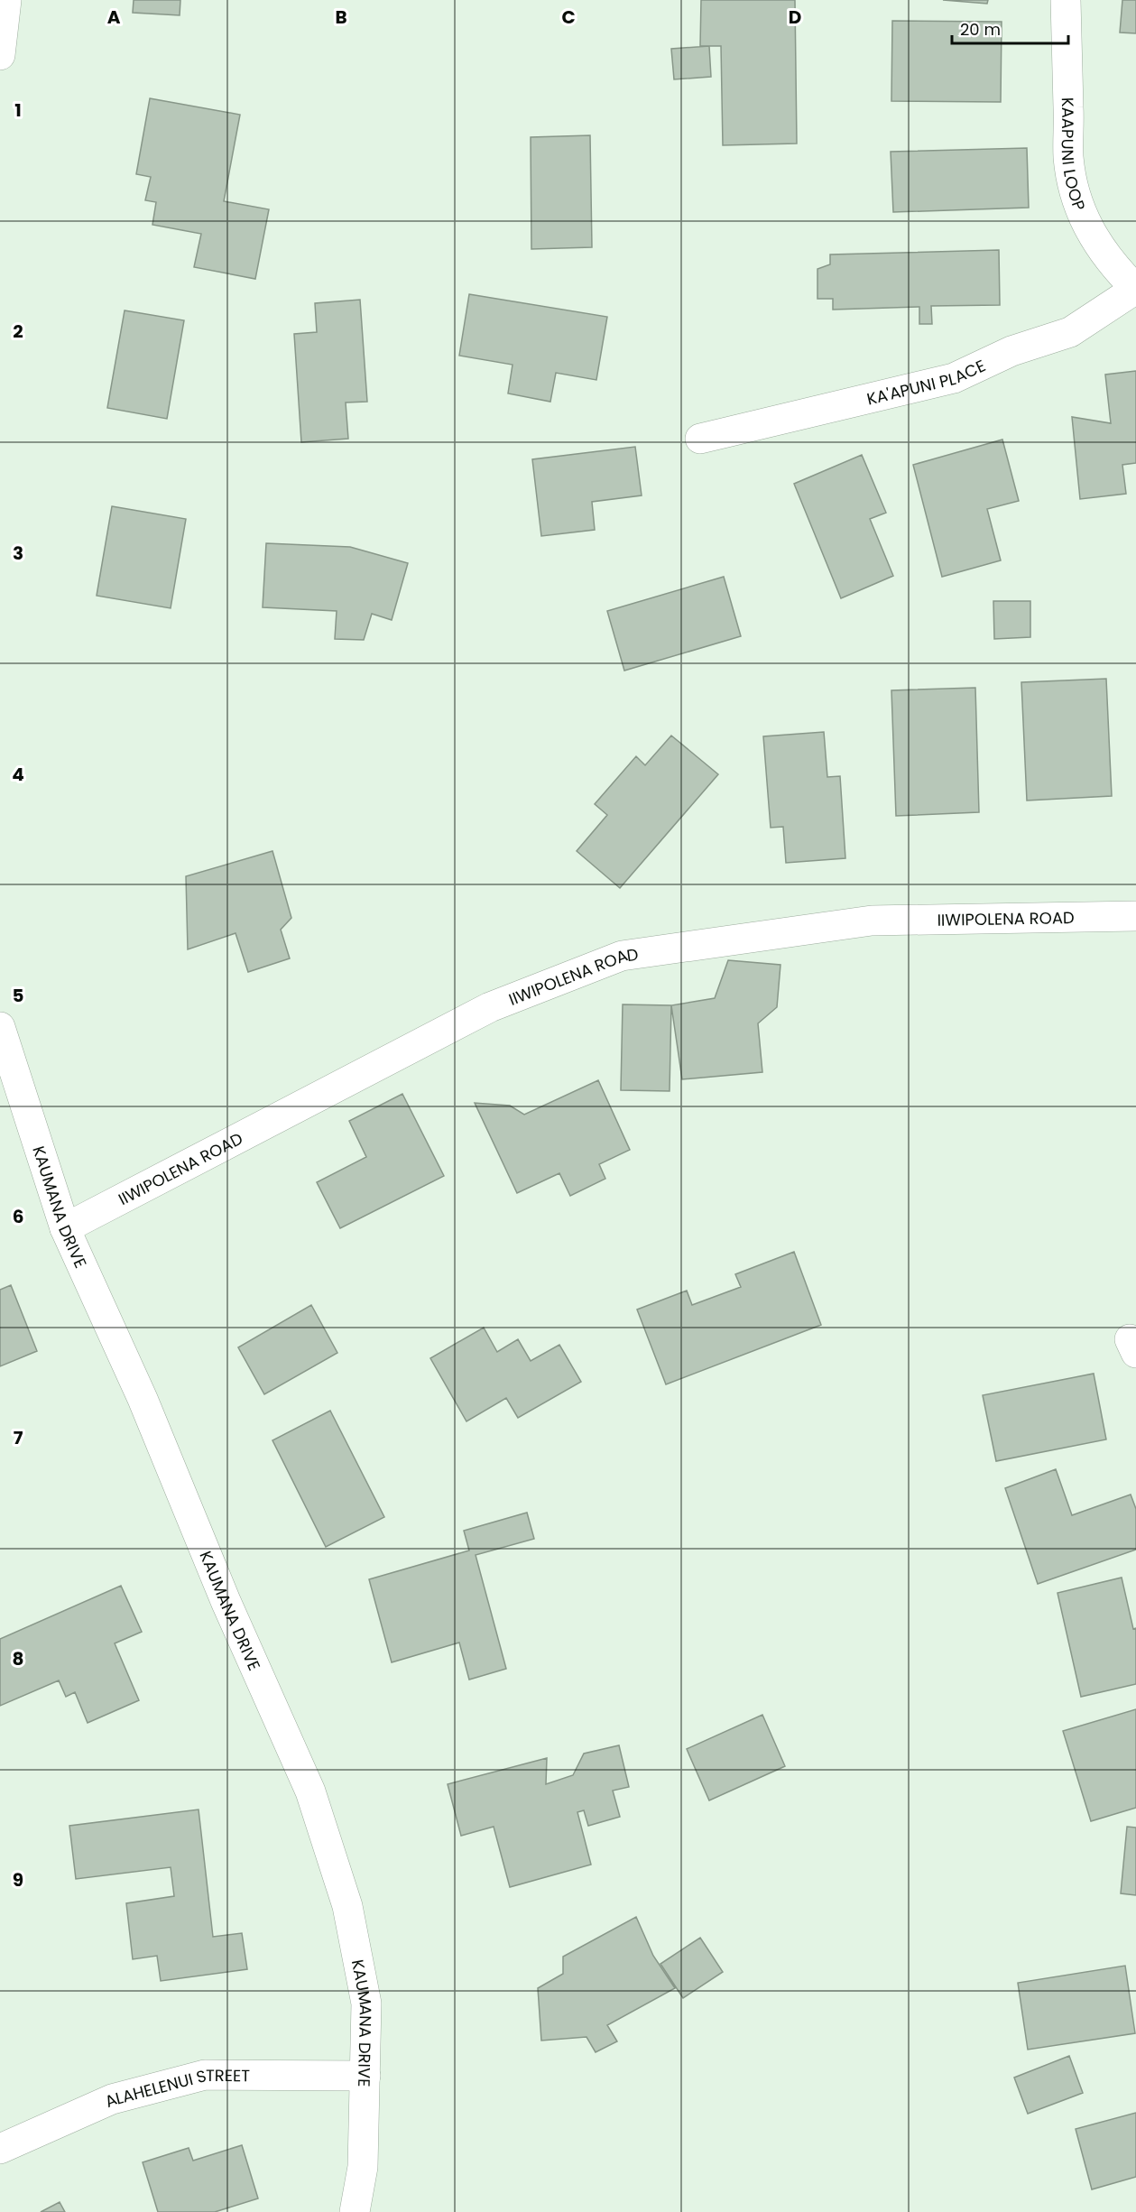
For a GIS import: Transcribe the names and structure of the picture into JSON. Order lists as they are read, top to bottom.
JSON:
{
  "streets": {
    "street": [
      "KAAPUNI LOOP",
      "KA'APUNI PLACE",
      "IIWIPOLENA ROAD",
      "KAUMANA DRIVE",
      "ALAHELENUI STREET"
    ]
  },
  "crossings": [
    ["KAAPUNI LOOP", "KA'APUNI PLACE"],
    ["IIWIPOLENA ROAD", "KAUMANA DRIVE"],
    ["KAUMANA DRIVE", "ALAHELENUI STREET"]
  ],
  "scale_bar": "20 m",
  "grid": {
    "columns": [
      "A",
      "B",
      "C",
      "D"
    ],
    "rows": [
      "1",
      "2",
      "3",
      "4",
      "5",
      "6",
      "7",
      "8",
      "9"
    ]
  }
}
